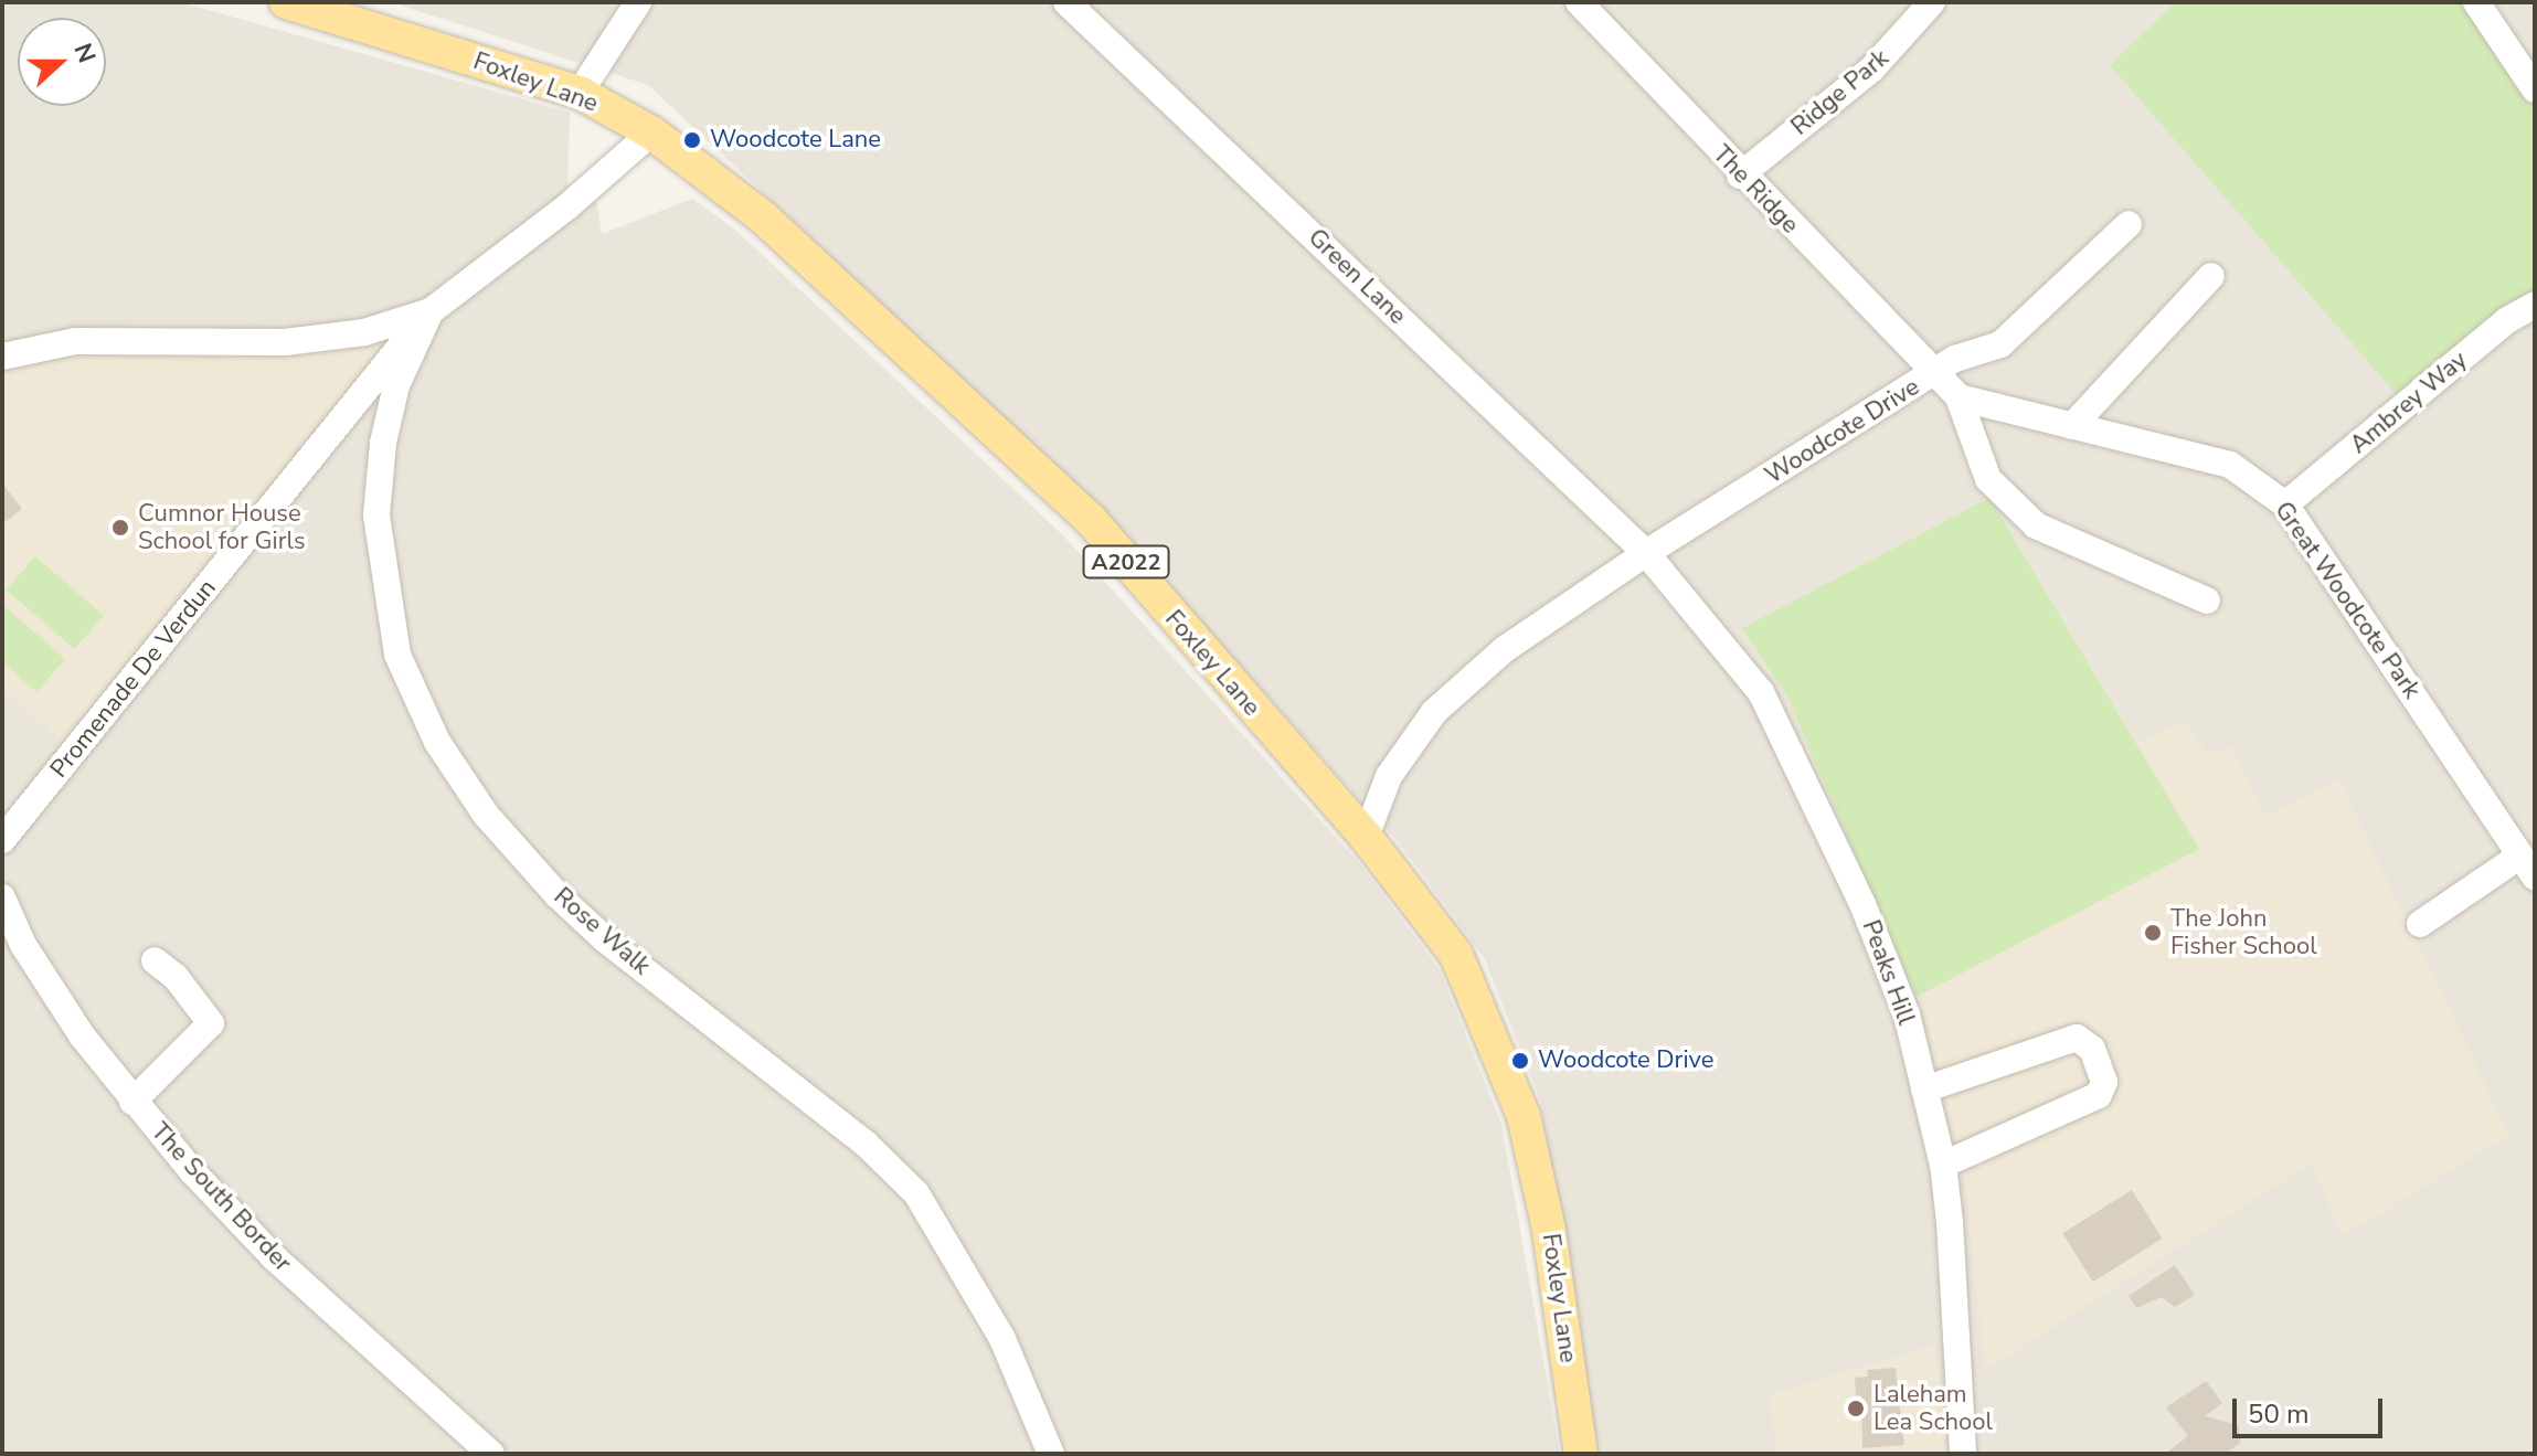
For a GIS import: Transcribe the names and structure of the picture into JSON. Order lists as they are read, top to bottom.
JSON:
{
  "streets": {
    "main road": ["Foxley Lane", "A2022"],
    "street": [
      "Ridge Park",
      "The Ridge",
      "Green Lane",
      "Ambrey Way",
      "Woodcote Drive",
      "Great Woodcote Park",
      "Promenade De Verdun",
      "Rose Walk",
      "Peaks Hill",
      "The South Border"
    ]
  },
  "crossings": [
    ["Foxley Lane", "Woodcote Drive"],
    ["Ridge Park", "The Ridge"],
    ["The Ridge", "Woodcote Drive"],
    ["Green Lane", "Woodcote Drive"],
    ["Green Lane", "Peaks Hill"],
    ["Ambrey Way", "Great Woodcote Park"],
    ["Woodcote Drive", "Peaks Hill"],
    ["Promenade De Verdun", "Rose Walk"]
  ],
  "places": [
    "Woodcote Lane",
    "Cumnor House School for Girls",
    "The John Fisher School",
    "Woodcote Drive",
    "Laleham Lea School"
  ],
  "scale_bar": "50 m",
  "north": "right"
}
